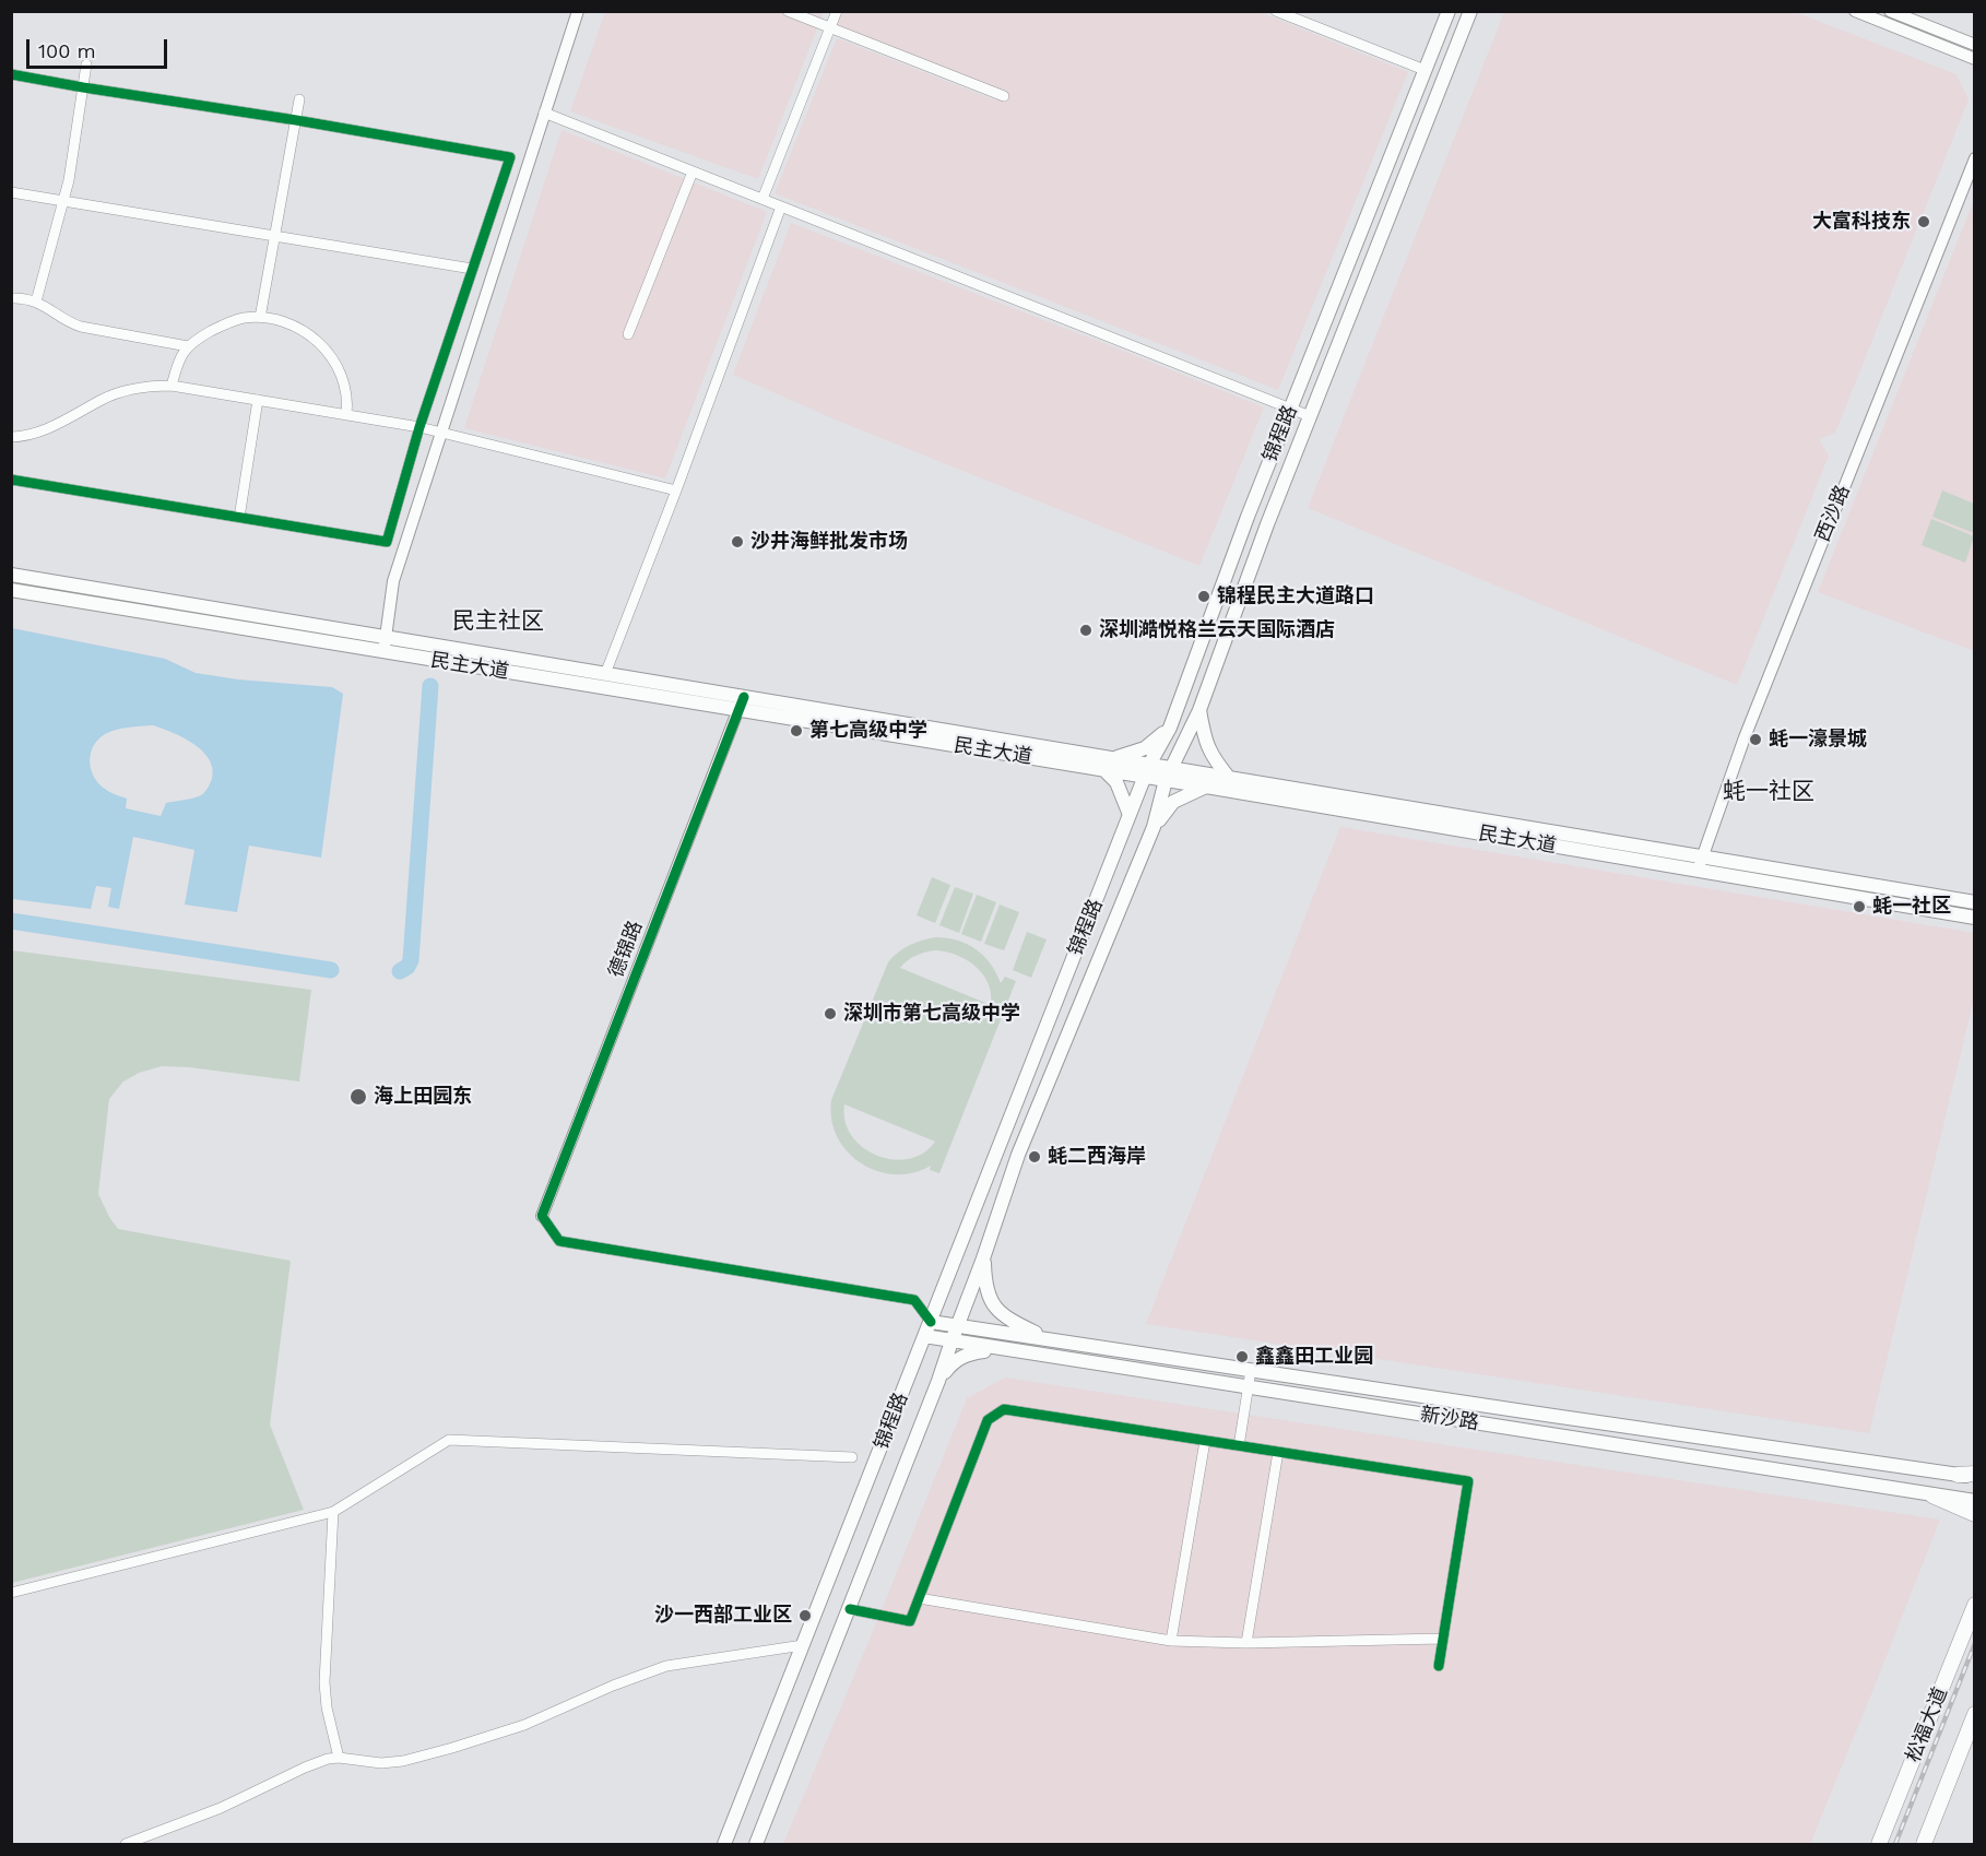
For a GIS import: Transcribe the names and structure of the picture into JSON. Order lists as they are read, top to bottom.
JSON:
{
  "streets": {
    "main road": [
      "锦程路",
      "民主大道",
      "新沙路",
      "松福大道"
    ],
    "street": ["西沙路", "德锦路"]
  },
  "crossings": [
    ["锦程路", "民主大道"],
    ["锦程路", "新沙路"],
    ["西沙路", "民主大道"],
    ["民主大道", "德锦路"]
  ],
  "districts": ["民主社区", "蚝一社区"],
  "places": [
    "大富科技东",
    "沙井海鲜批发市场",
    "锦程民主大道路口",
    "深圳澔悦格兰云天国际酒店",
    "第七高级中学",
    "蚝一濠景城",
    "蚝一社区",
    "深圳市第七高级中学",
    "海上田园东",
    "蚝二西海岸",
    "鑫鑫田工业园",
    "沙一西部工业区"
  ],
  "scale_bar": "100 m"
}
